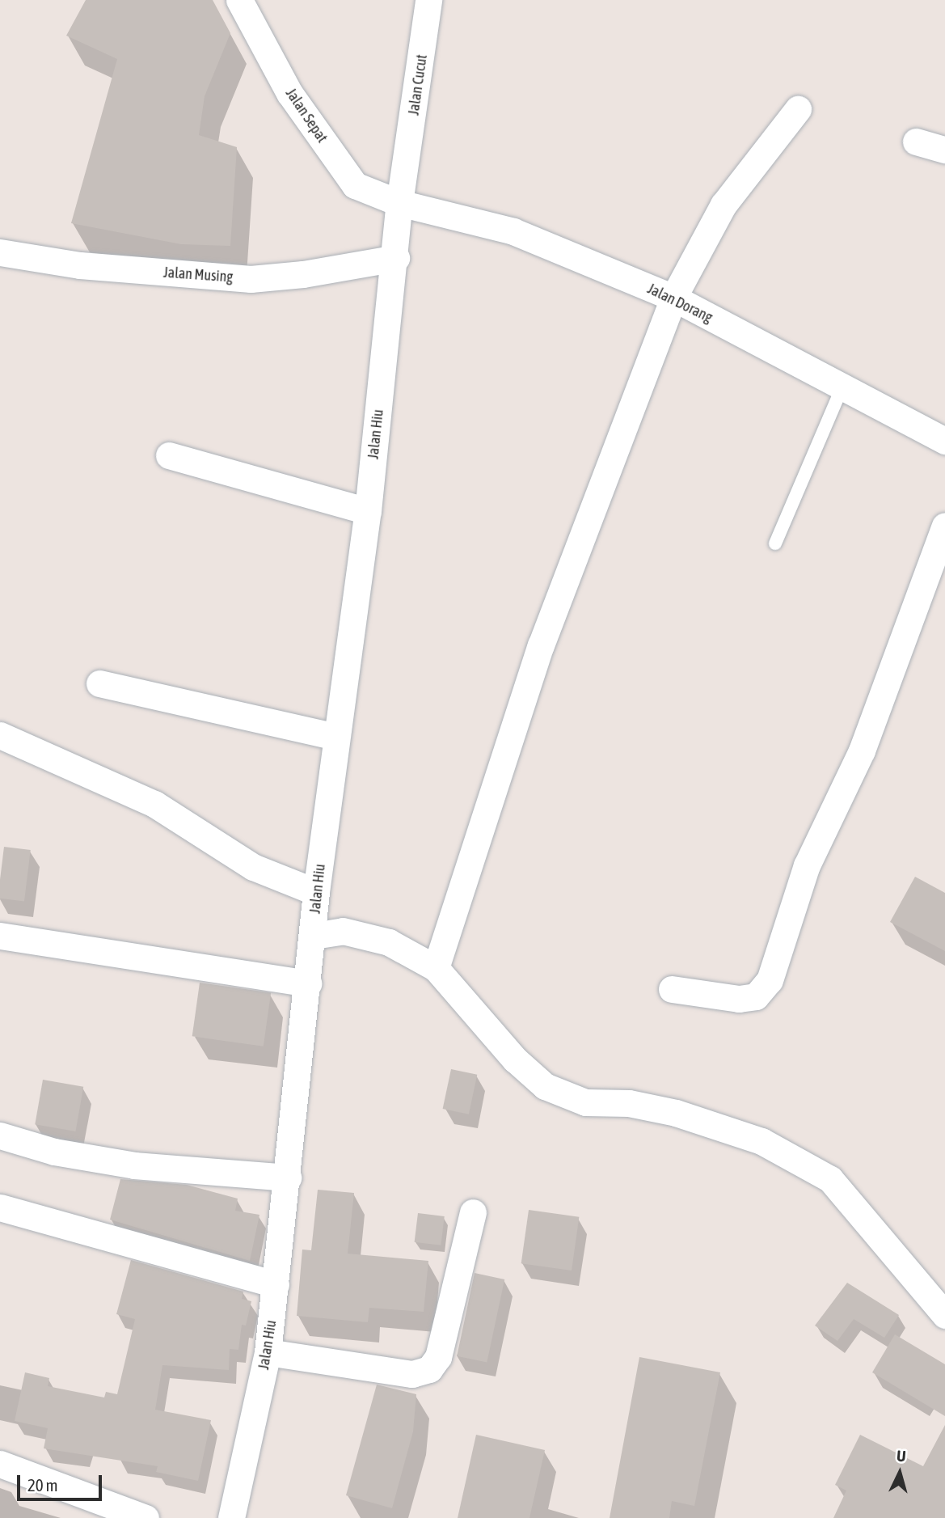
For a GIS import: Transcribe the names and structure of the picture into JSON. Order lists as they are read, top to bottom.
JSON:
{
  "streets": {
    "street": [
      "Jalan Cucut",
      "Jalan Sepat",
      "Jalan Musing",
      "Jalan Dorang",
      "Jalan Hiu"
    ]
  },
  "crossings": [
    ["Jalan Cucut", "Jalan Sepat"],
    ["Jalan Cucut", "Jalan Dorang"],
    ["Jalan Cucut", "Jalan Hiu"],
    ["Jalan Sepat", "Jalan Dorang"],
    ["Jalan Sepat", "Jalan Hiu"],
    ["Jalan Musing", "Jalan Hiu"],
    ["Jalan Dorang", "Jalan Hiu"]
  ],
  "scale_bar": "20 m",
  "north": "top"
}
